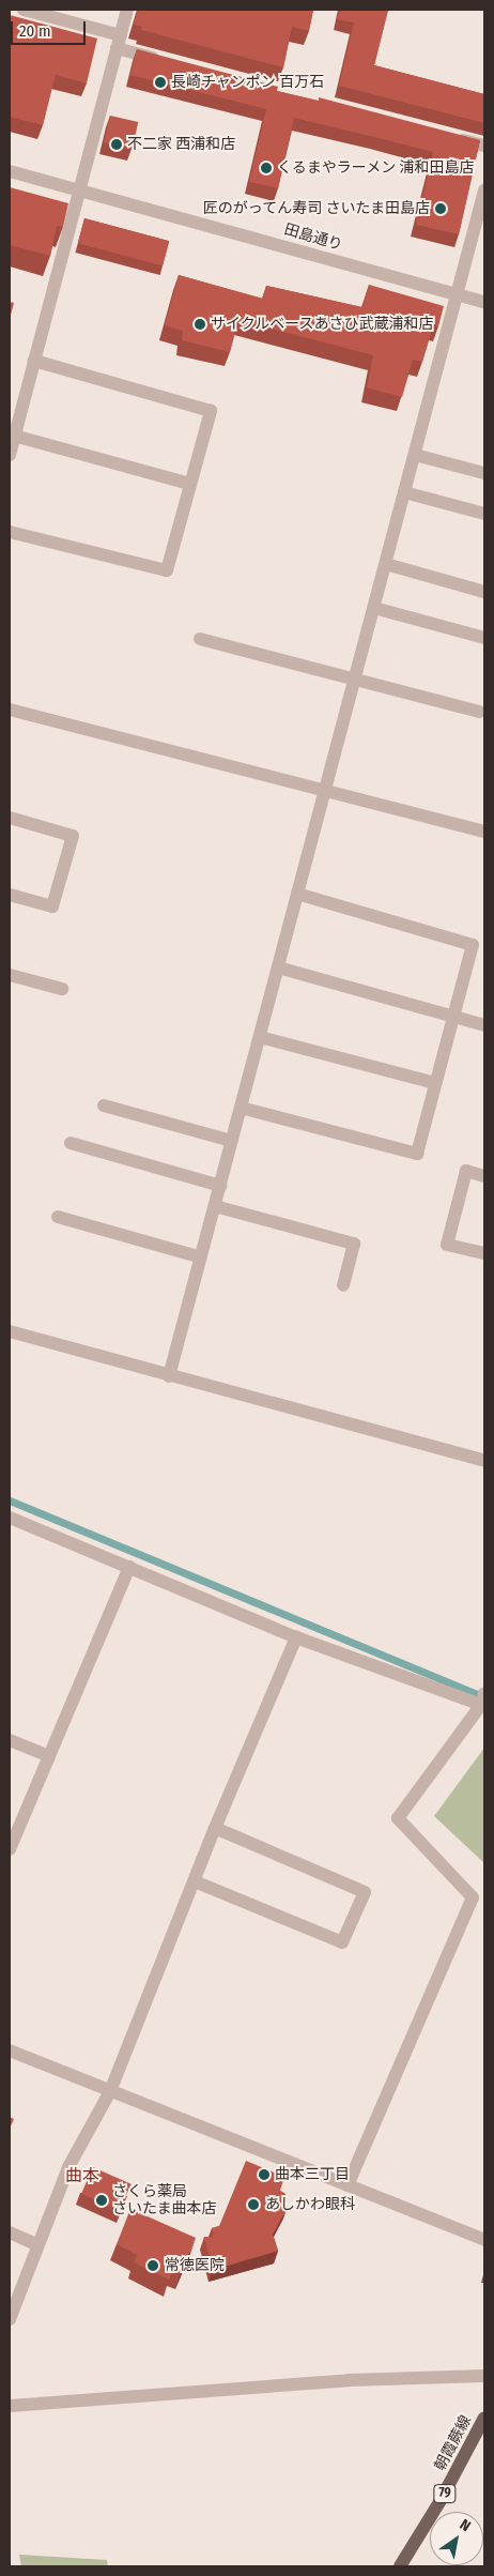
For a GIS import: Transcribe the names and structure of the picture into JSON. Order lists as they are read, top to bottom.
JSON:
{
  "streets": {
    "main road": ["朝霞蕨線", "79"],
    "street": ["田島通り"]
  },
  "districts": ["曲本"],
  "places": [
    "長崎チャンポン 百万石",
    "不二家 西浦和店",
    "くるまやラーメン 浦和田島店",
    "匠のがってん寿司 さいたま田島店",
    "サイクルベースあさひ武蔵浦和店",
    "曲本三丁目",
    "さくら薬局 さいたま曲本店",
    "あしかわ眼科",
    "常徳医院"
  ],
  "scale_bar": "20 m",
  "north": "top right"
}
